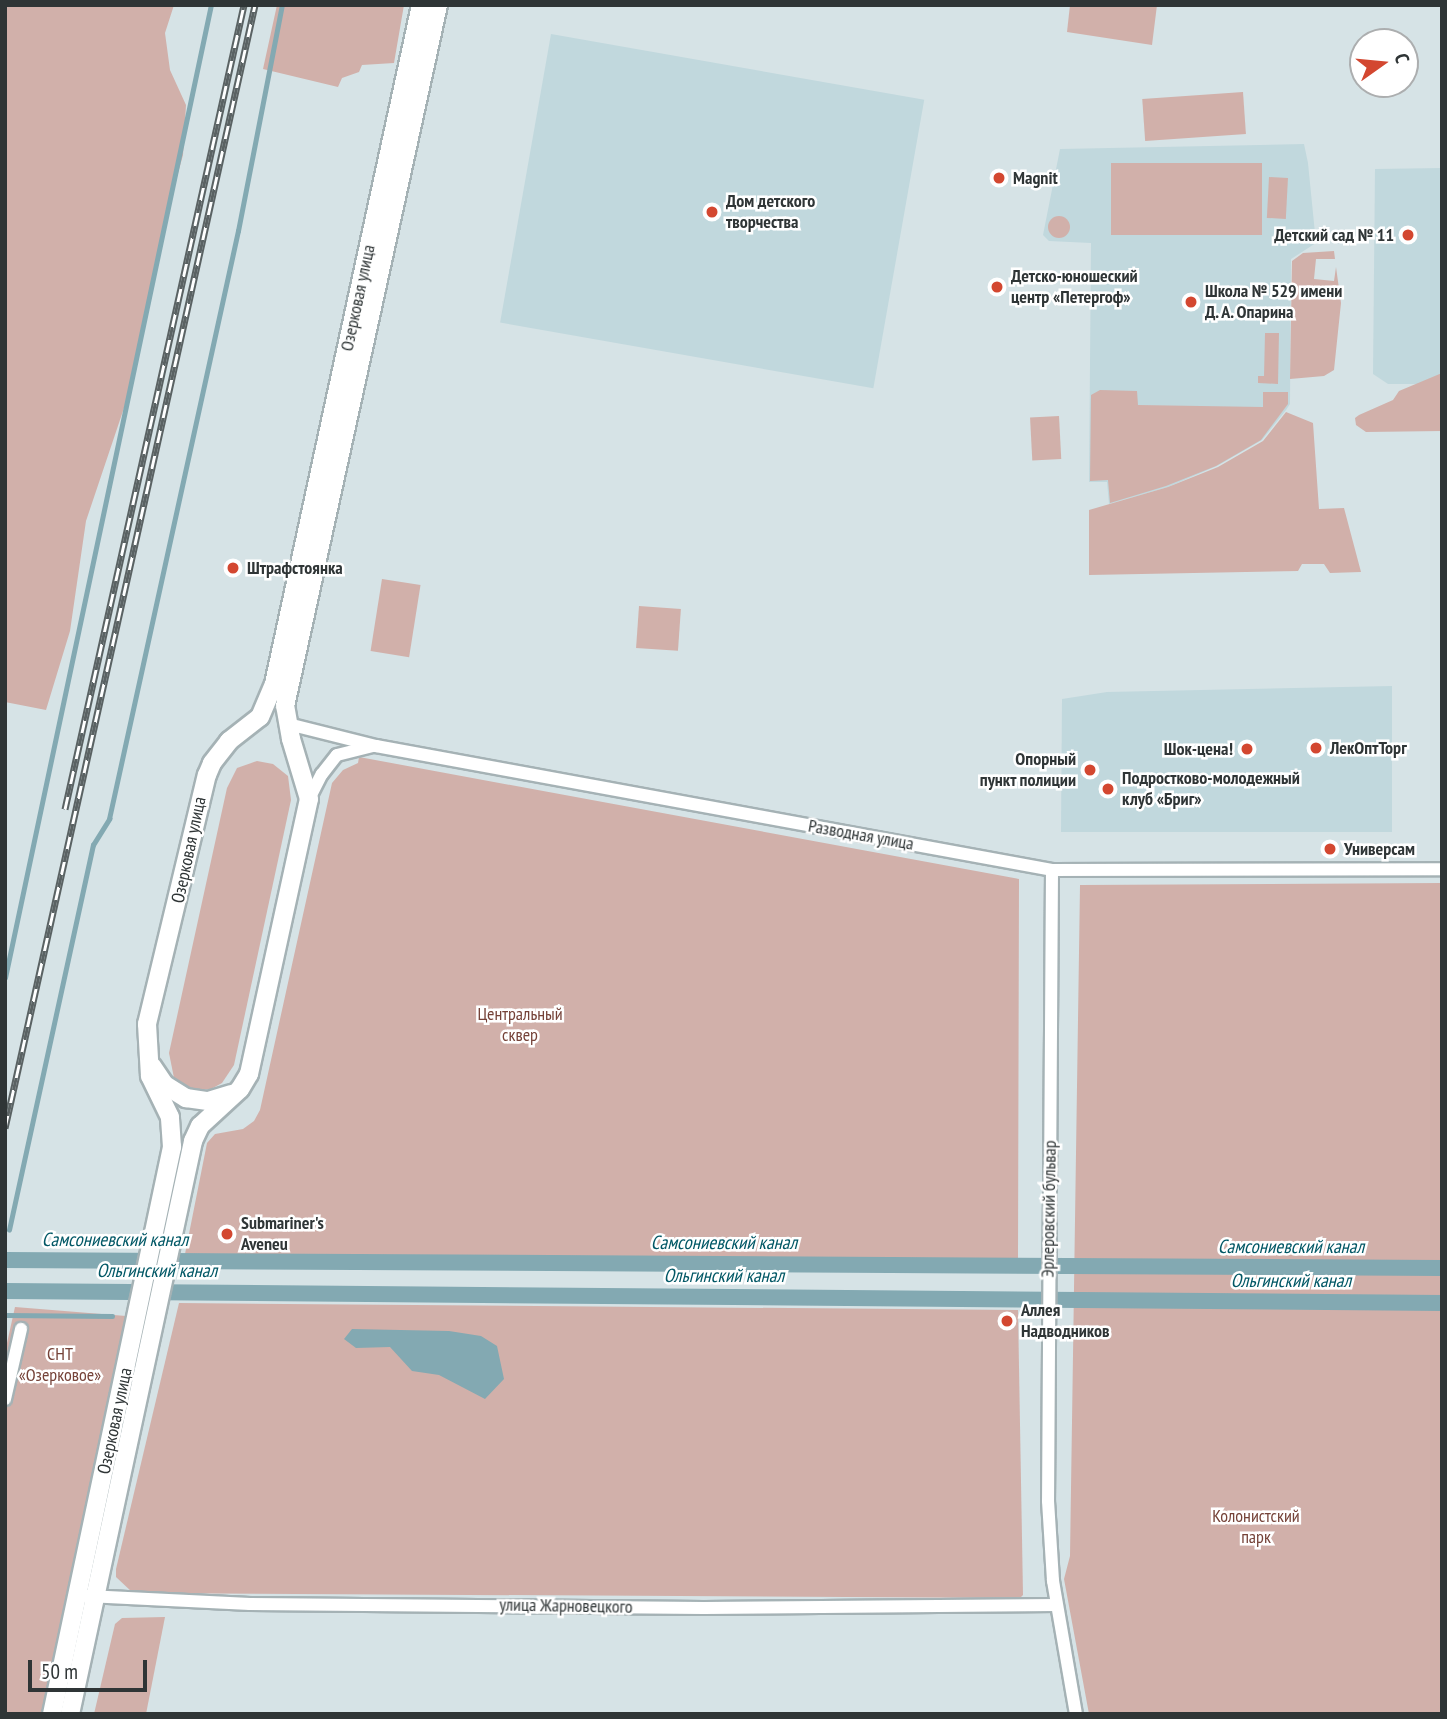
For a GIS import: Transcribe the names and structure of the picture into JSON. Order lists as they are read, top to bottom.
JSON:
{
  "streets": {
    "street": [
      "Озерковая улица",
      "Разводная улица",
      "Эрлеровский бульвар",
      "улица Жарновецкого"
    ]
  },
  "crossings": [
    ["Озерковая улица", "Разводная улица"],
    ["Озерковая улица", "улица Жарновецкого"],
    ["Разводная улица", "Эрлеровский бульвар"],
    ["Эрлеровский бульвар", "улица Жарновецкого"]
  ],
  "water": ["Самсониевский канал", "Ольгинский канал"],
  "parks": ["Центральный сквер", "СНТ «Озерковое»", "Колонистский парк"],
  "places": [
    "Magnit",
    "Дом детского творчества",
    "Детский сад № 11",
    "Детско-юношеский центр «Петергоф»",
    "Школа № 529 имени Д. А. Опарина",
    "Штрафстоянка",
    "ЛекОптТорг",
    "Шок-цена!",
    "Опорный пункт полиции",
    "Подростково-молодежный клуб «Бриг»",
    "Универсам",
    "Submariner's Aveneu",
    "Аллея Надводников"
  ],
  "scale_bar": "50 m",
  "north": "right"
}
